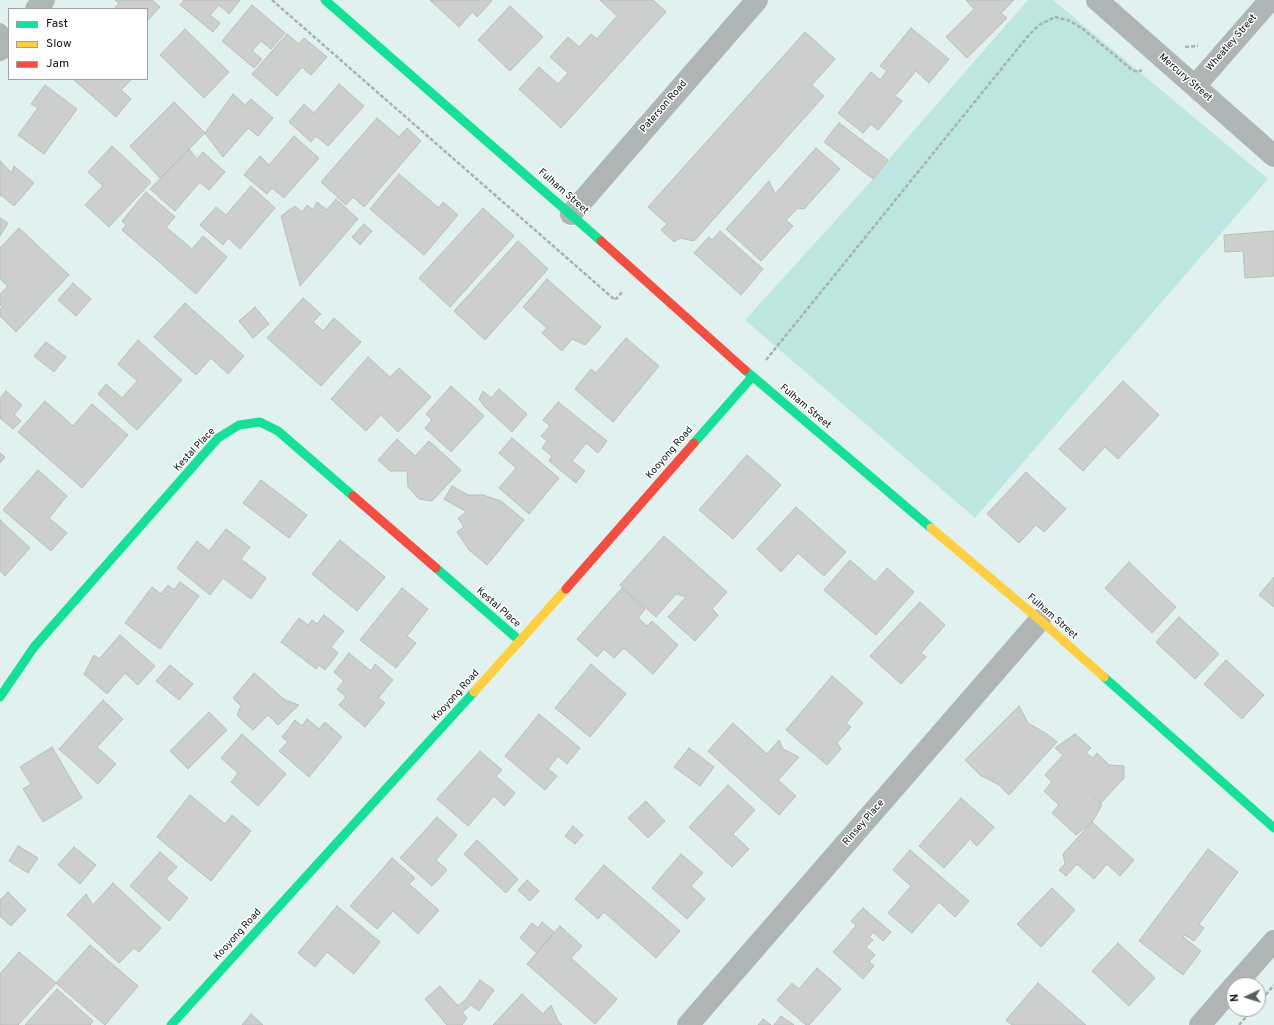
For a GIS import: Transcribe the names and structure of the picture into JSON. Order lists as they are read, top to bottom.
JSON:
{
  "streets": {
    "street": [
      "Wheatley Street",
      "Mercury Street",
      "Paterson Road",
      "Fulham Street",
      "Kestal Place",
      "Kooyong Road",
      "Rinsey Place"
    ]
  },
  "crossings": [
    ["Wheatley Street", "Mercury Street"],
    ["Paterson Road", "Fulham Street"],
    ["Fulham Street", "Kooyong Road"],
    ["Fulham Street", "Rinsey Place"],
    ["Kestal Place", "Kooyong Road"]
  ],
  "legend": ["Fast", "Slow", "Jam"],
  "north": "left"
}
